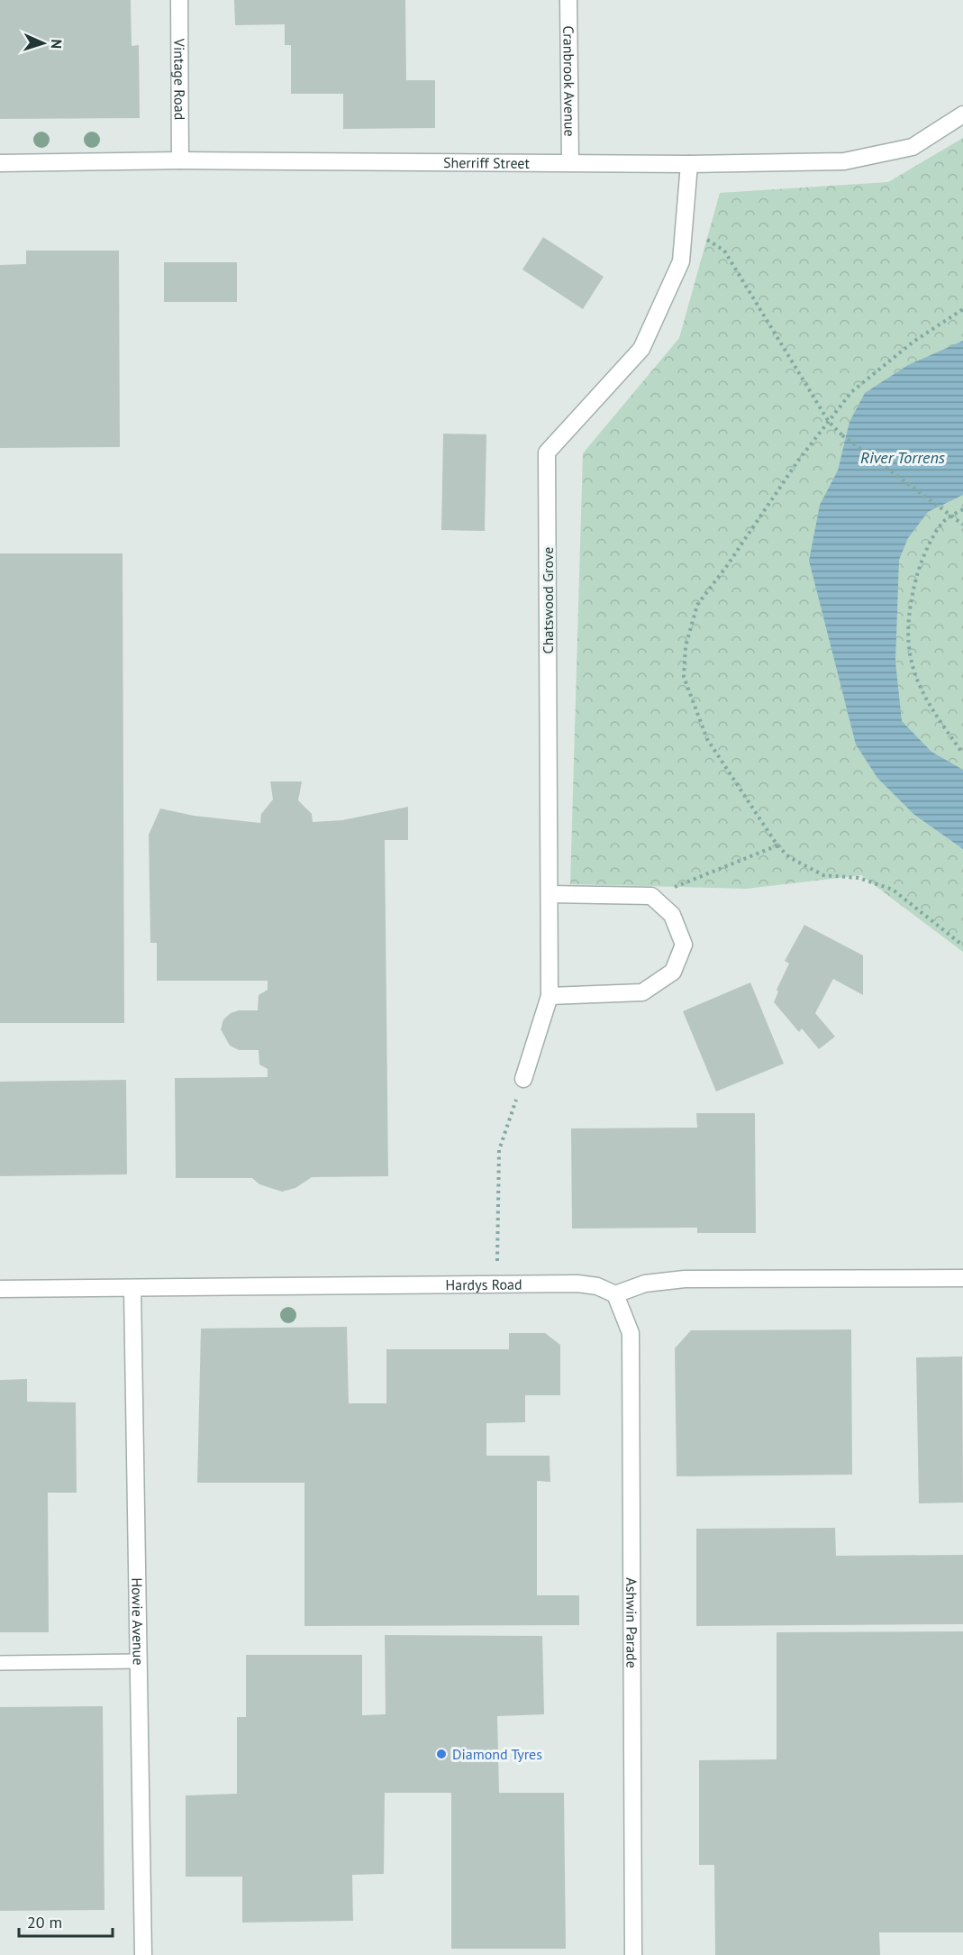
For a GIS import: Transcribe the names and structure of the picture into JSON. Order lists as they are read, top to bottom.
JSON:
{
  "streets": {
    "street": [
      "Vintage Road",
      "Cranbrook Avenue",
      "Sherriff Street",
      "Chatswood Grove",
      "Hardys Road",
      "Howie Avenue",
      "Ashwin Parade"
    ]
  },
  "crossings": [
    ["Vintage Road", "Sherriff Street"],
    ["Cranbrook Avenue", "Sherriff Street"],
    ["Sherriff Street", "Chatswood Grove"],
    ["Hardys Road", "Howie Avenue"],
    ["Hardys Road", "Ashwin Parade"]
  ],
  "water": ["River Torrens"],
  "places": ["Diamond Tyres"],
  "scale_bar": "20 m",
  "north": "right"
}
